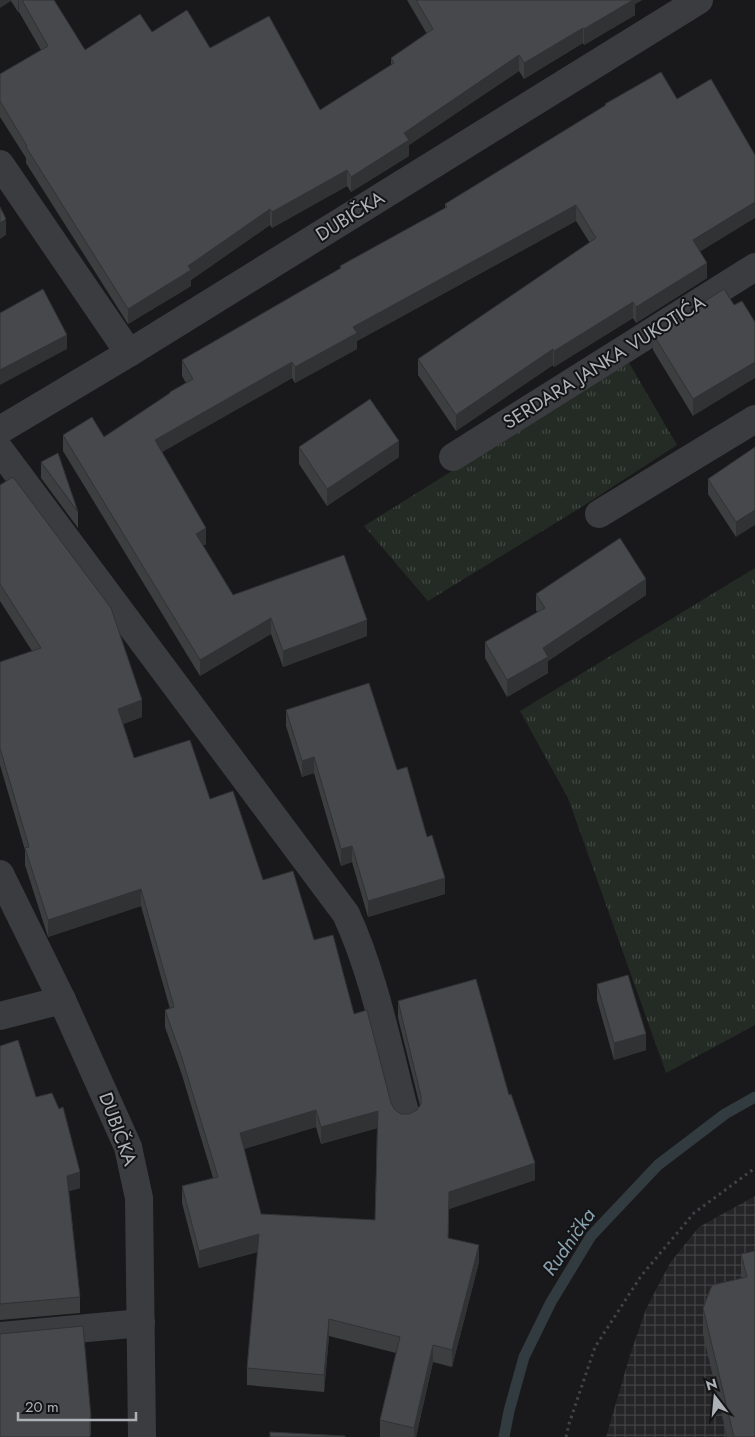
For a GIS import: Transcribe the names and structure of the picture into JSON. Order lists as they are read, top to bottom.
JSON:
{
  "streets": {
    "street": ["DUBIČKA", "SERDARA JANKA VUKOTIĆA"]
  },
  "water": ["Rudnička"],
  "scale_bar": "20 m",
  "north": "top"
}
